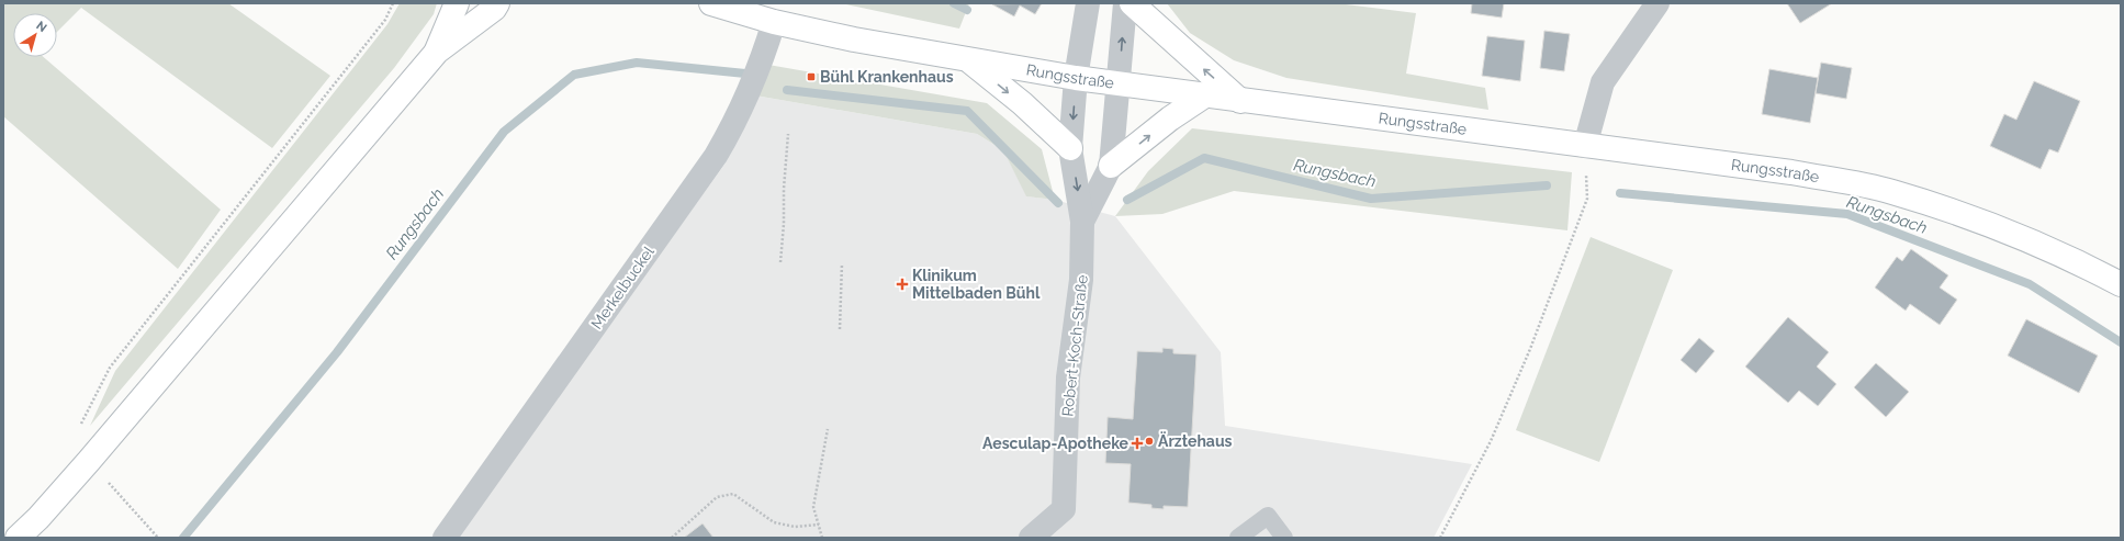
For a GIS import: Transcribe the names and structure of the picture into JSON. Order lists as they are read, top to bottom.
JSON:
{
  "streets": {
    "street": ["Rungsstraße", "Merkelbuckel", "Robert-Koch-Straße"]
  },
  "crossings": [
    ["Rungsstraße", "Merkelbuckel"],
    ["Rungsstraße", "Robert-Koch-Straße"]
  ],
  "water": ["Rungsbach"],
  "places": {
    "transit": ["Bühl Krankenhaus"],
    "health": ["Klinikum Mittelbaden Bühl", "Aesculap-Apotheke"],
    "other": ["Ärztehaus"]
  },
  "north": "top right"
}
